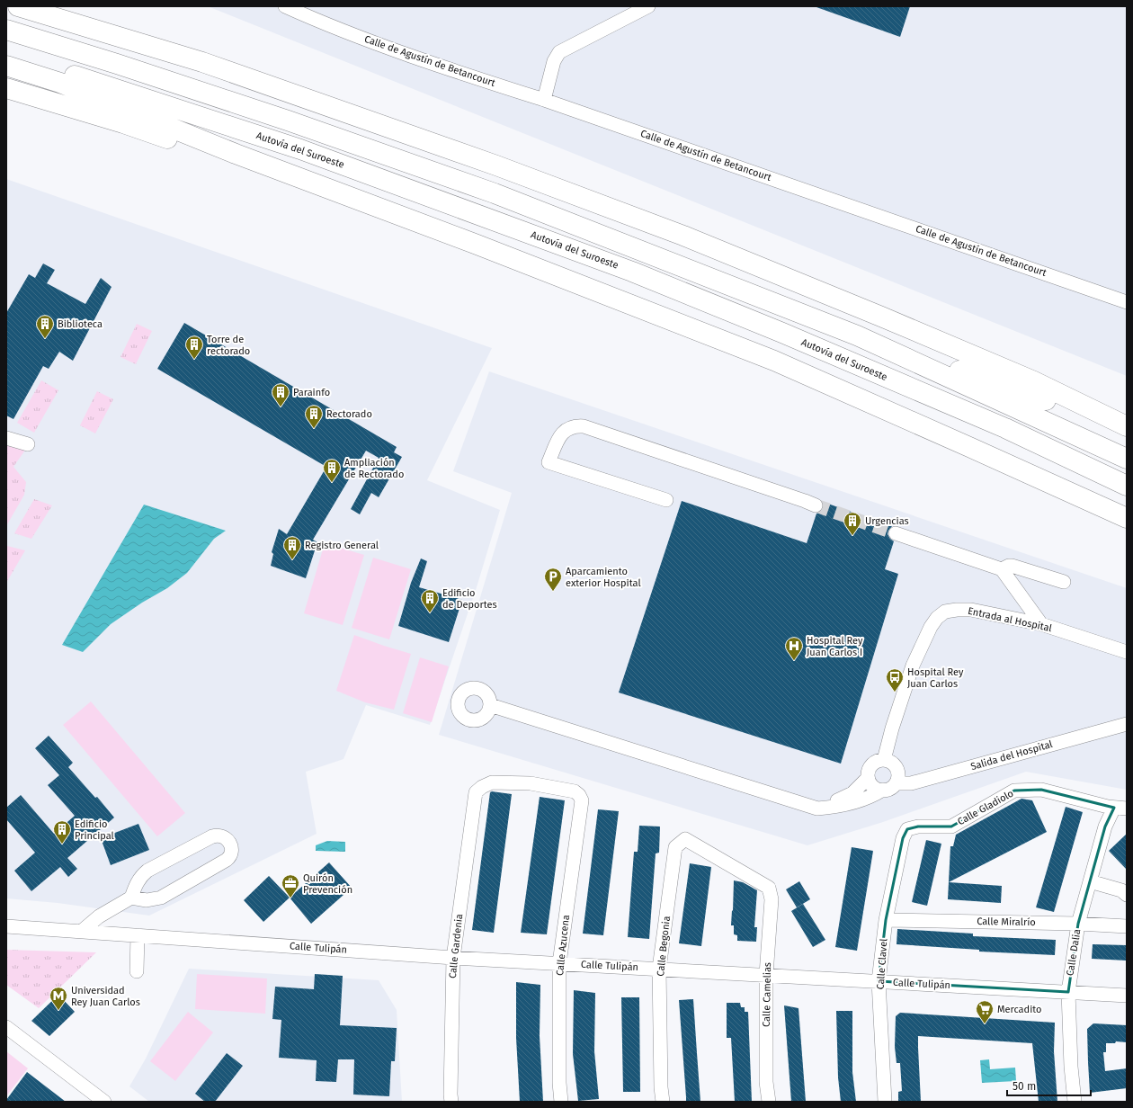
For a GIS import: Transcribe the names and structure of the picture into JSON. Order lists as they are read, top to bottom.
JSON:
{
  "streets": {
    "highway": ["Autovía del Suroeste"],
    "street": [
      "Calle de Agustín de Betancourt",
      "Entrada al Hospital",
      "Salida del Hospital",
      "Calle Gladiolo",
      "Calle Miralrío",
      "Calle Azucena",
      "Calle Gardenia",
      "Calle Begonia",
      "Calle Tulipán",
      "Calle Dalia",
      "Calle Clavel",
      "Calle Camelias"
    ]
  },
  "crossings": [
    ["Entrada al Hospital", "Salida del Hospital"],
    ["Calle Gladiolo", "Calle Dalia"],
    ["Calle Gladiolo", "Calle Clavel"],
    ["Calle Miralrío", "Calle Dalia"],
    ["Calle Miralrío", "Calle Clavel"],
    ["Calle Azucena", "Calle Gardenia"],
    ["Calle Azucena", "Calle Tulipán"],
    ["Calle Gardenia", "Calle Tulipán"],
    ["Calle Begonia", "Calle Tulipán"],
    ["Calle Begonia", "Calle Camelias"],
    ["Calle Tulipán", "Calle Dalia"],
    ["Calle Tulipán", "Calle Clavel"],
    ["Calle Tulipán", "Calle Camelias"]
  ],
  "places": {
    "building": [
      "Biblioteca",
      "Torre de rectorado",
      "Parainfo",
      "Rectorado",
      "Ampliación de Rectorado",
      "Urgencias",
      "Registro General",
      "Edificio de Deportes",
      "Edificio Principal"
    ],
    "parking": ["Aparcamiento exterior Hospital"],
    "hospital": ["Hospital Rey Juan Carlos I"],
    "bus stop": ["Hospital Rey Juan Carlos"],
    "office": ["Quirón Prevención"],
    "metro station": ["Universidad Rey Juan Carlos"],
    "supermarket": ["Mercadito"]
  },
  "scale_bar": "50 m"
}
